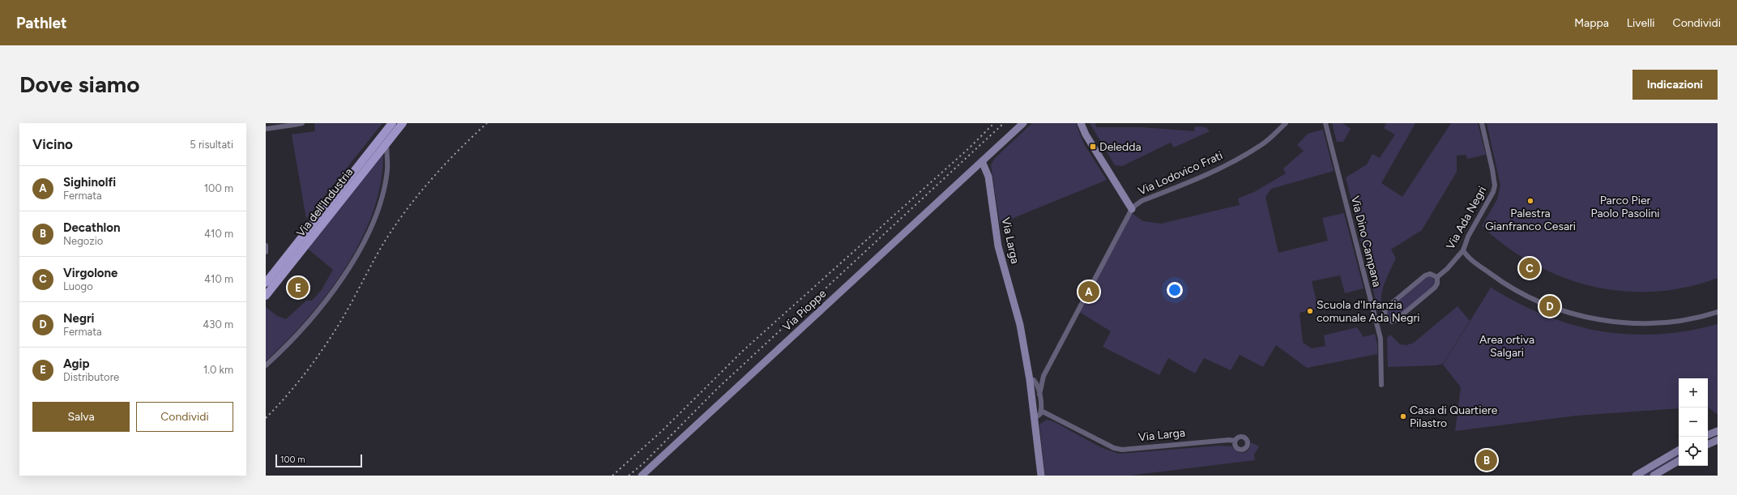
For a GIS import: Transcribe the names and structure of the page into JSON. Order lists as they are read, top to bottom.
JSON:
{
  "streets": {
    "main road": ["Via dell'Industria"],
    "street": [
      "Via Lodovico Frati",
      "Via Ada Negri",
      "Via Larga",
      "Via Dino Campana",
      "Via Pioppe"
    ]
  },
  "crossings": [
    ["Via Larga", "Via Pioppe"]
  ],
  "parks": ["Parco Pier Paolo Pasolini", "Area ortiva Salgari"],
  "places": {
    "transit": ["Deledda"],
    "other": ["Palestra Gianfranco Cesari", "Scuola d'Infanzia comunale Ada Negri", "Casa di Quartiere Pilastro"]
  },
  "scale_bar": "100 m",
  "page": {
    "header": "Pathlet",
    "nav": ["Mappa", "Livelli", "Condividi"],
    "buttons": [
      "Indicazioni",
      ["Salva", "Condividi"]
    ],
    "title": "Dove siamo",
    "heading": ["Vicino", "5 risultati"],
    "list": [
      {
        "mark": "A",
        "name": "Sighinolfi",
        "note": "Fermata",
        "value": "100 m"
      },
      {
        "mark": "B",
        "name": "Decathlon",
        "note": "Negozio",
        "value": "410 m"
      },
      {
        "mark": "C",
        "name": "Virgolone",
        "note": "Luogo",
        "value": "410 m"
      },
      {
        "mark": "D",
        "name": "Negri",
        "note": "Fermata",
        "value": "430 m"
      },
      {
        "mark": "E",
        "name": "Agip",
        "note": "Distributore",
        "value": "1.0 km"
      }
    ],
    "pins": [
      "C",
      "E",
      "A",
      "D",
      "B"
    ],
    "map_buttons": ["+", "−"],
    "scale": "100 m"
  }
}
